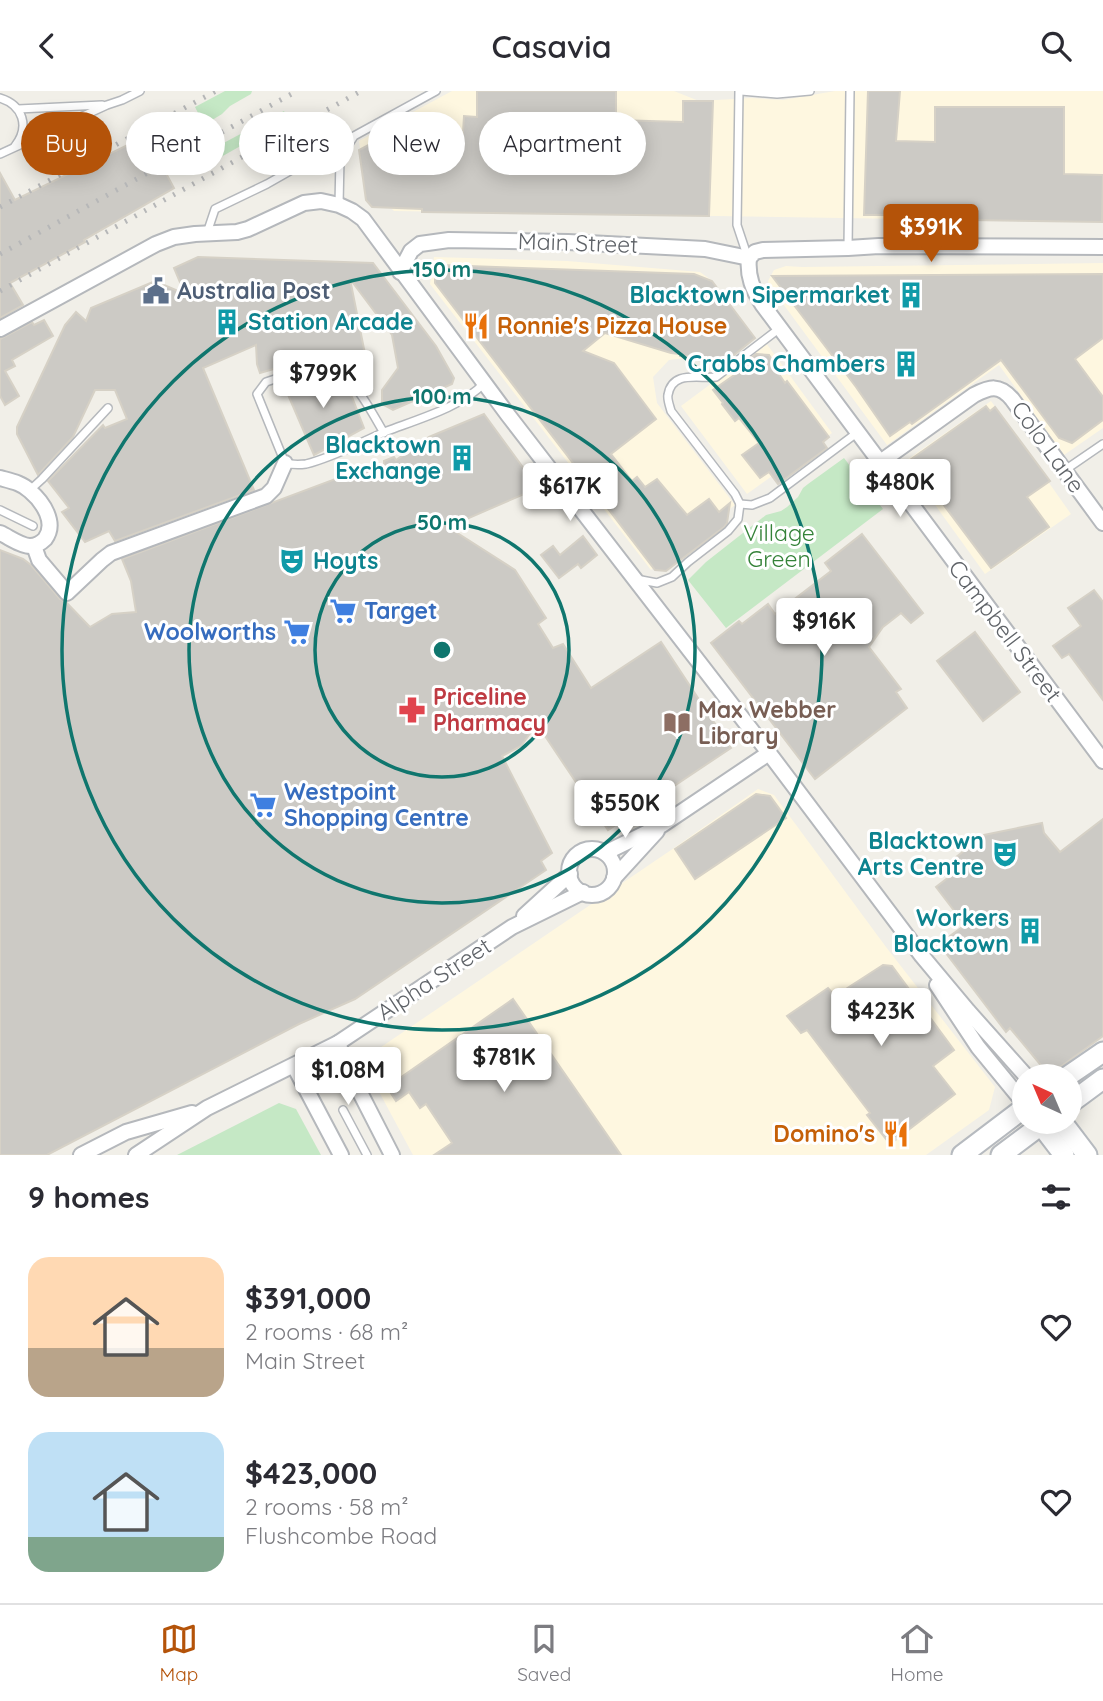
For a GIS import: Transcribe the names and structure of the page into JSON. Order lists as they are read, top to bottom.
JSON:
{
  "streets": {
    "street": [
      "Main Street",
      "Colo Lane",
      "Campbell Street",
      "Alpha Street"
    ]
  },
  "crossings": [
    ["Main Street", "Campbell Street"],
    ["Colo Lane", "Campbell Street"]
  ],
  "parks": ["Village Green"],
  "places": {
    "public building": ["Australia Post"],
    "building": [
      "Blacktown Sipermarket",
      "Station Arcade",
      "Crabbs Chambers",
      "Blacktown Exchange",
      "Workers Blacktown"
    ],
    "restaurant": ["Ronnie's Pizza House", "Domino's"],
    "theatre": ["Hoyts", "Blacktown Arts Centre"],
    "supermarket": ["Target", "Woolworths", "Westpoint Shopping Centre"],
    "pharmacy": ["Priceline Pharmacy"],
    "library": ["Max Webber Library"]
  },
  "north": "top left",
  "page": {
    "header": "Casavia",
    "chip": [
      "Buy",
      "Rent",
      "Filters",
      "New",
      "Apartment"
    ],
    "price": [
      "$391K",
      "$799K",
      "$480K",
      "$617K",
      "$916K",
      "$550K",
      "$423K",
      "$781K",
      "$1.08M"
    ],
    "heading": "9 homes",
    "list": [
      {
        "name": "$391,000",
        "note": "2 rooms · 68 m² · Main Street"
      },
      {
        "name": "$423,000",
        "note": "2 rooms · 58 m² · Flushcombe Road"
      }
    ],
    "tabs": ["Map", "Saved", "Home"]
  },
  "rings": ["150 m", "100 m", "50 m"]
}
